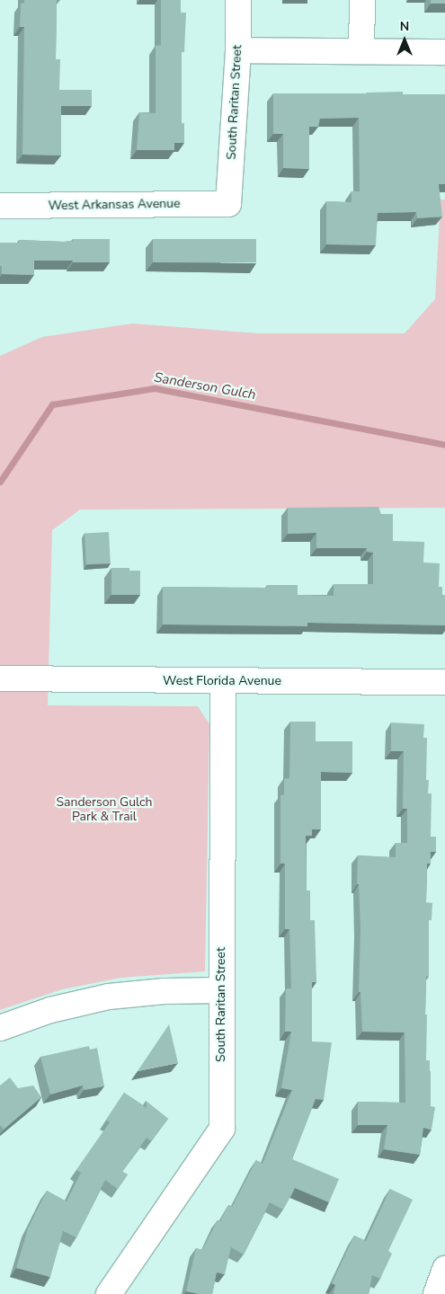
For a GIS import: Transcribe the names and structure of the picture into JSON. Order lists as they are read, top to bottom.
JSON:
{
  "streets": {
    "street": ["South Raritan Street", "West Arkansas Avenue", "West Florida Avenue"]
  },
  "crossings": [
    ["South Raritan Street", "West Arkansas Avenue"],
    ["South Raritan Street", "West Florida Avenue"]
  ],
  "water": ["Sanderson Gulch"],
  "parks": ["Sanderson Gulch Park & Trail"],
  "north": "top"
}
